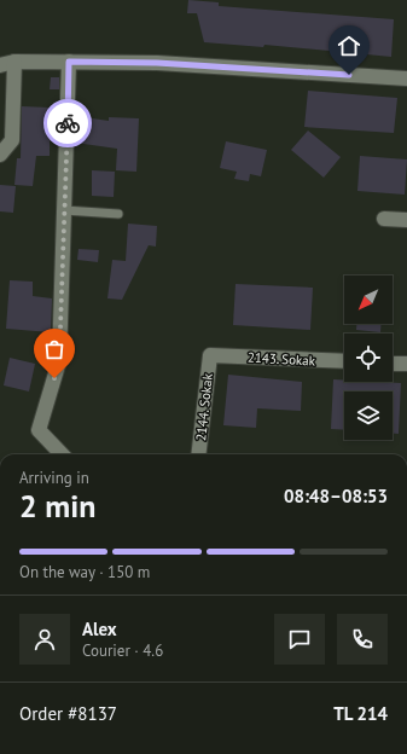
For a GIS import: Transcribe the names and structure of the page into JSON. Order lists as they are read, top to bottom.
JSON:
{
  "streets": {
    "street": ["2143. Sokak", "2144. Sokak"]
  },
  "crossings": [
    ["2143. Sokak", "2144. Sokak"]
  ],
  "north": "bottom left",
  "page": {
    "heading": ["2 min", "Arriving in", "08:48–08:53"],
    "panel": [
      "Alex",
      "Courier · 4.6",
      "Order #8137",
      "TL 214"
    ],
    "bar": "On the way · 150 m"
  }
}
